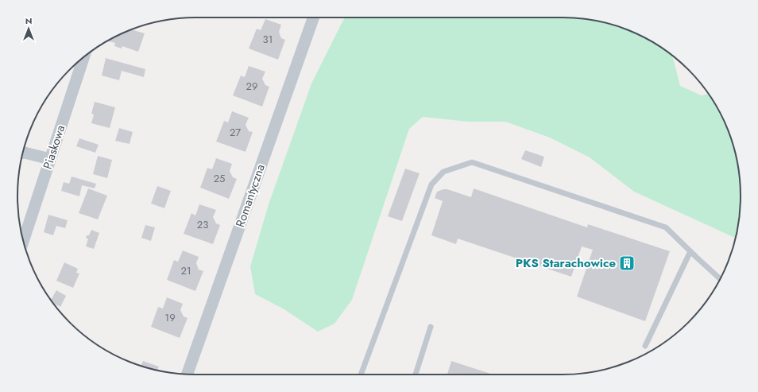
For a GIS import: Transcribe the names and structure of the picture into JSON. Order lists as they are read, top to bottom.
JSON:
{
  "streets": {
    "street": ["Piaskowa", "Romantyczna"]
  },
  "places": {
    "building": ["PKS Starachowice"]
  },
  "house_numbers": [
    "31",
    "29",
    "27",
    "25",
    "23",
    "21",
    "19"
  ],
  "north": "top"
}
